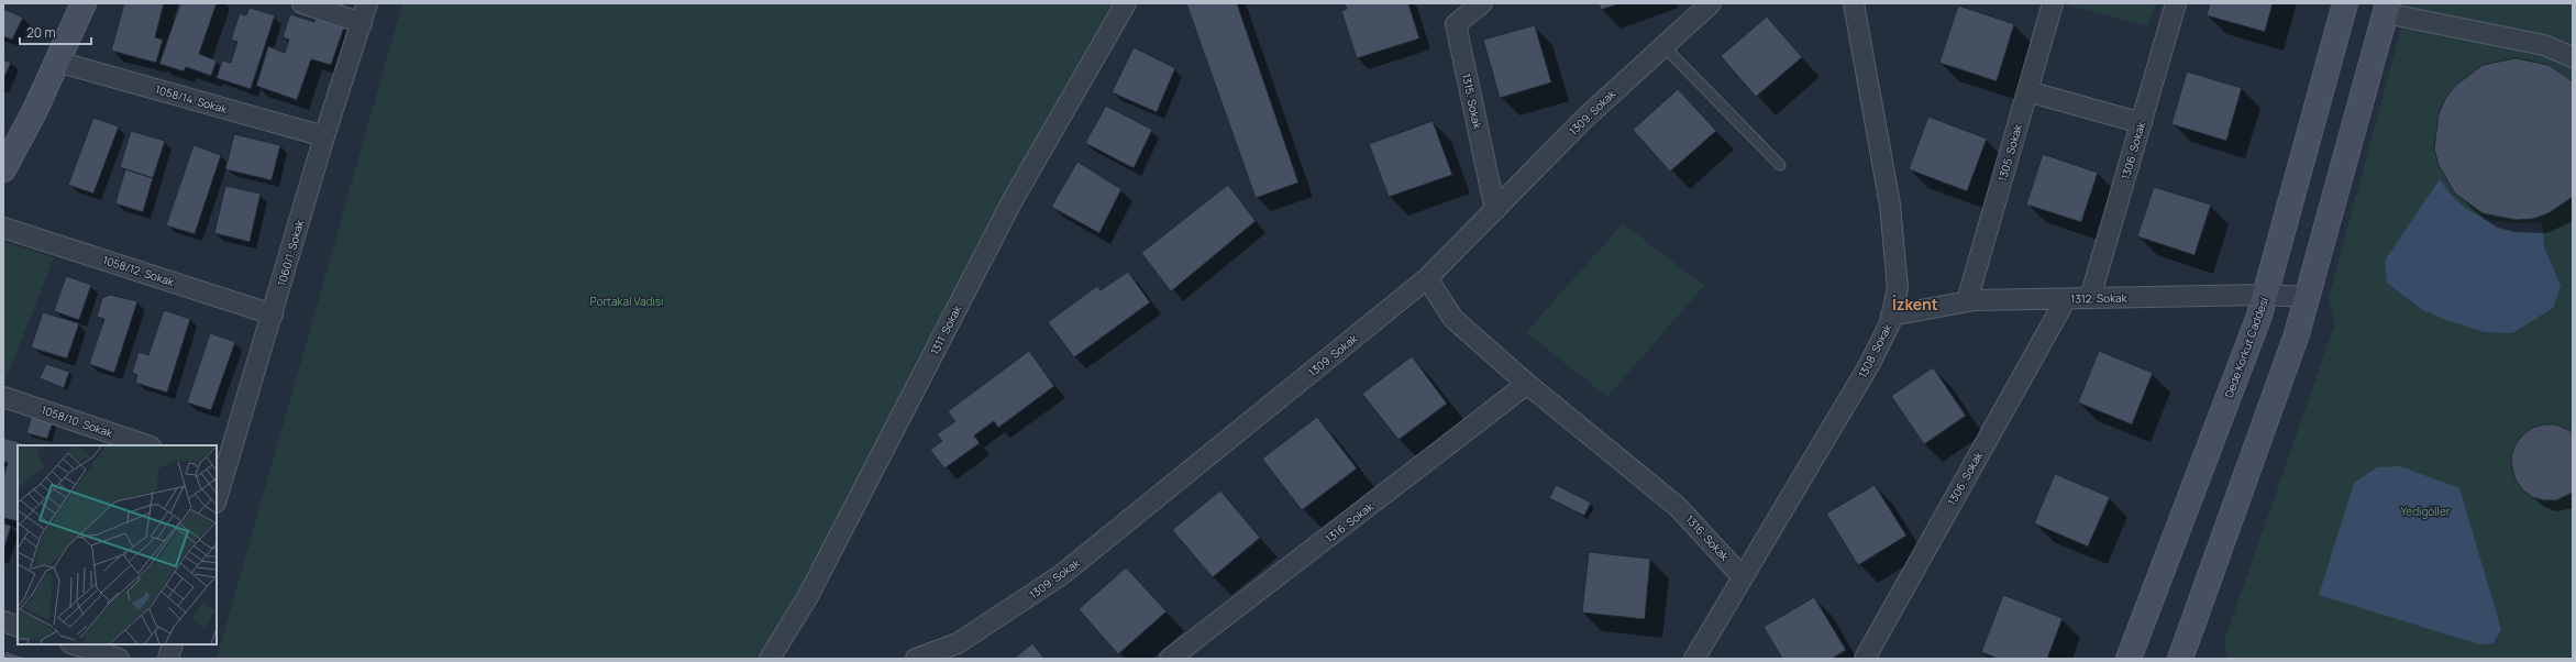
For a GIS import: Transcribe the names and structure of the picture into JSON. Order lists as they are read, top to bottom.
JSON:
{
  "streets": {
    "main road": ["Dede Korkut Caddesi"],
    "street": [
      "1058/14. Sokak",
      "1315. Sokak",
      "1309. Sokak",
      "1306. Sokak",
      "1305. Sokak",
      "1060/1. Sokak",
      "1058/12. Sokak",
      "1312. Sokak",
      "1311. Sokak",
      "1308. Sokak",
      "1058/10. Sokak",
      "1316. Sokak"
    ]
  },
  "crossings": [
    ["1058/14. Sokak", "1060/1. Sokak"],
    ["1315. Sokak", "1309. Sokak"],
    ["1309. Sokak", "1316. Sokak"],
    ["1306. Sokak", "1312. Sokak"],
    ["1305. Sokak", "1312. Sokak"],
    ["1060/1. Sokak", "1058/12. Sokak"],
    ["1312. Sokak", "Dede Korkut Caddesi"],
    ["1312. Sokak", "1308. Sokak"],
    ["1308. Sokak", "1316. Sokak"]
  ],
  "districts": ["İzkent"],
  "parks": ["Portakal Vadisi", "Yedigöller"],
  "scale_bar": "20 m"
}
